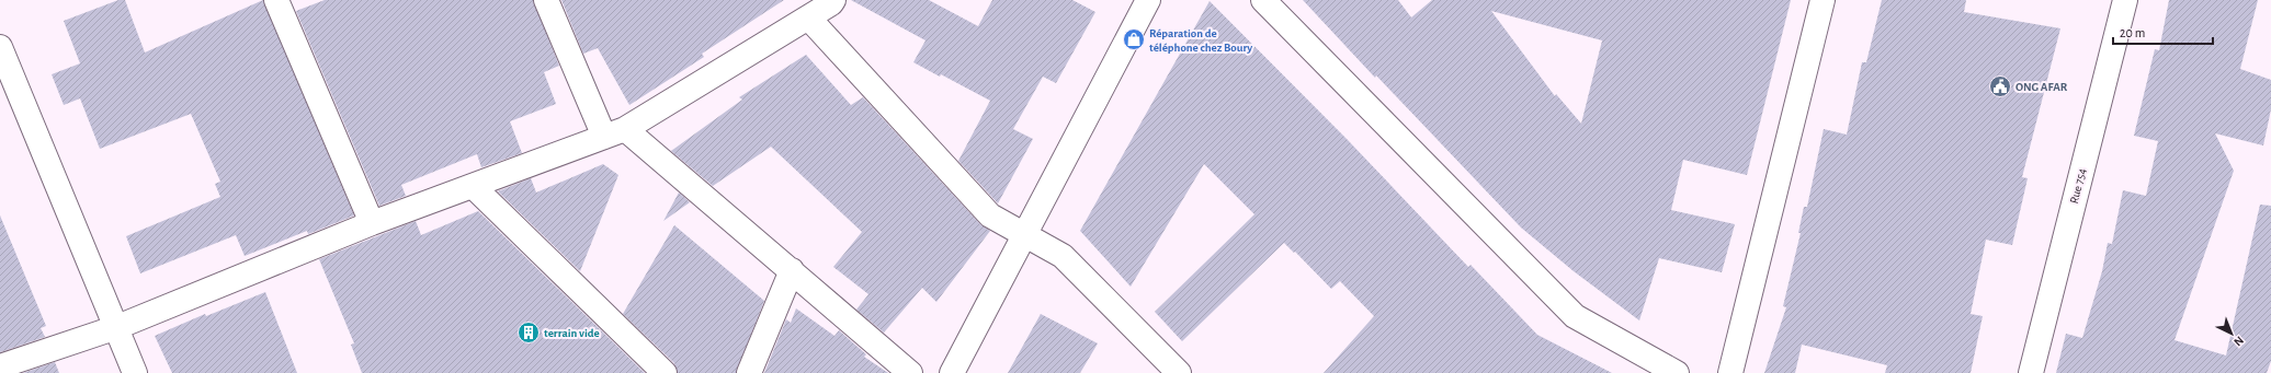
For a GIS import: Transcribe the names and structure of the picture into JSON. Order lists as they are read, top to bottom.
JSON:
{
  "streets": {
    "street": ["Rue 754"]
  },
  "places": {
    "shop": ["Réparation de téléphone chez Boury"],
    "public building": ["ONG AFAR"],
    "building": ["terrain vide"]
  },
  "scale_bar": "20 m",
  "north": "bottom right"
}
